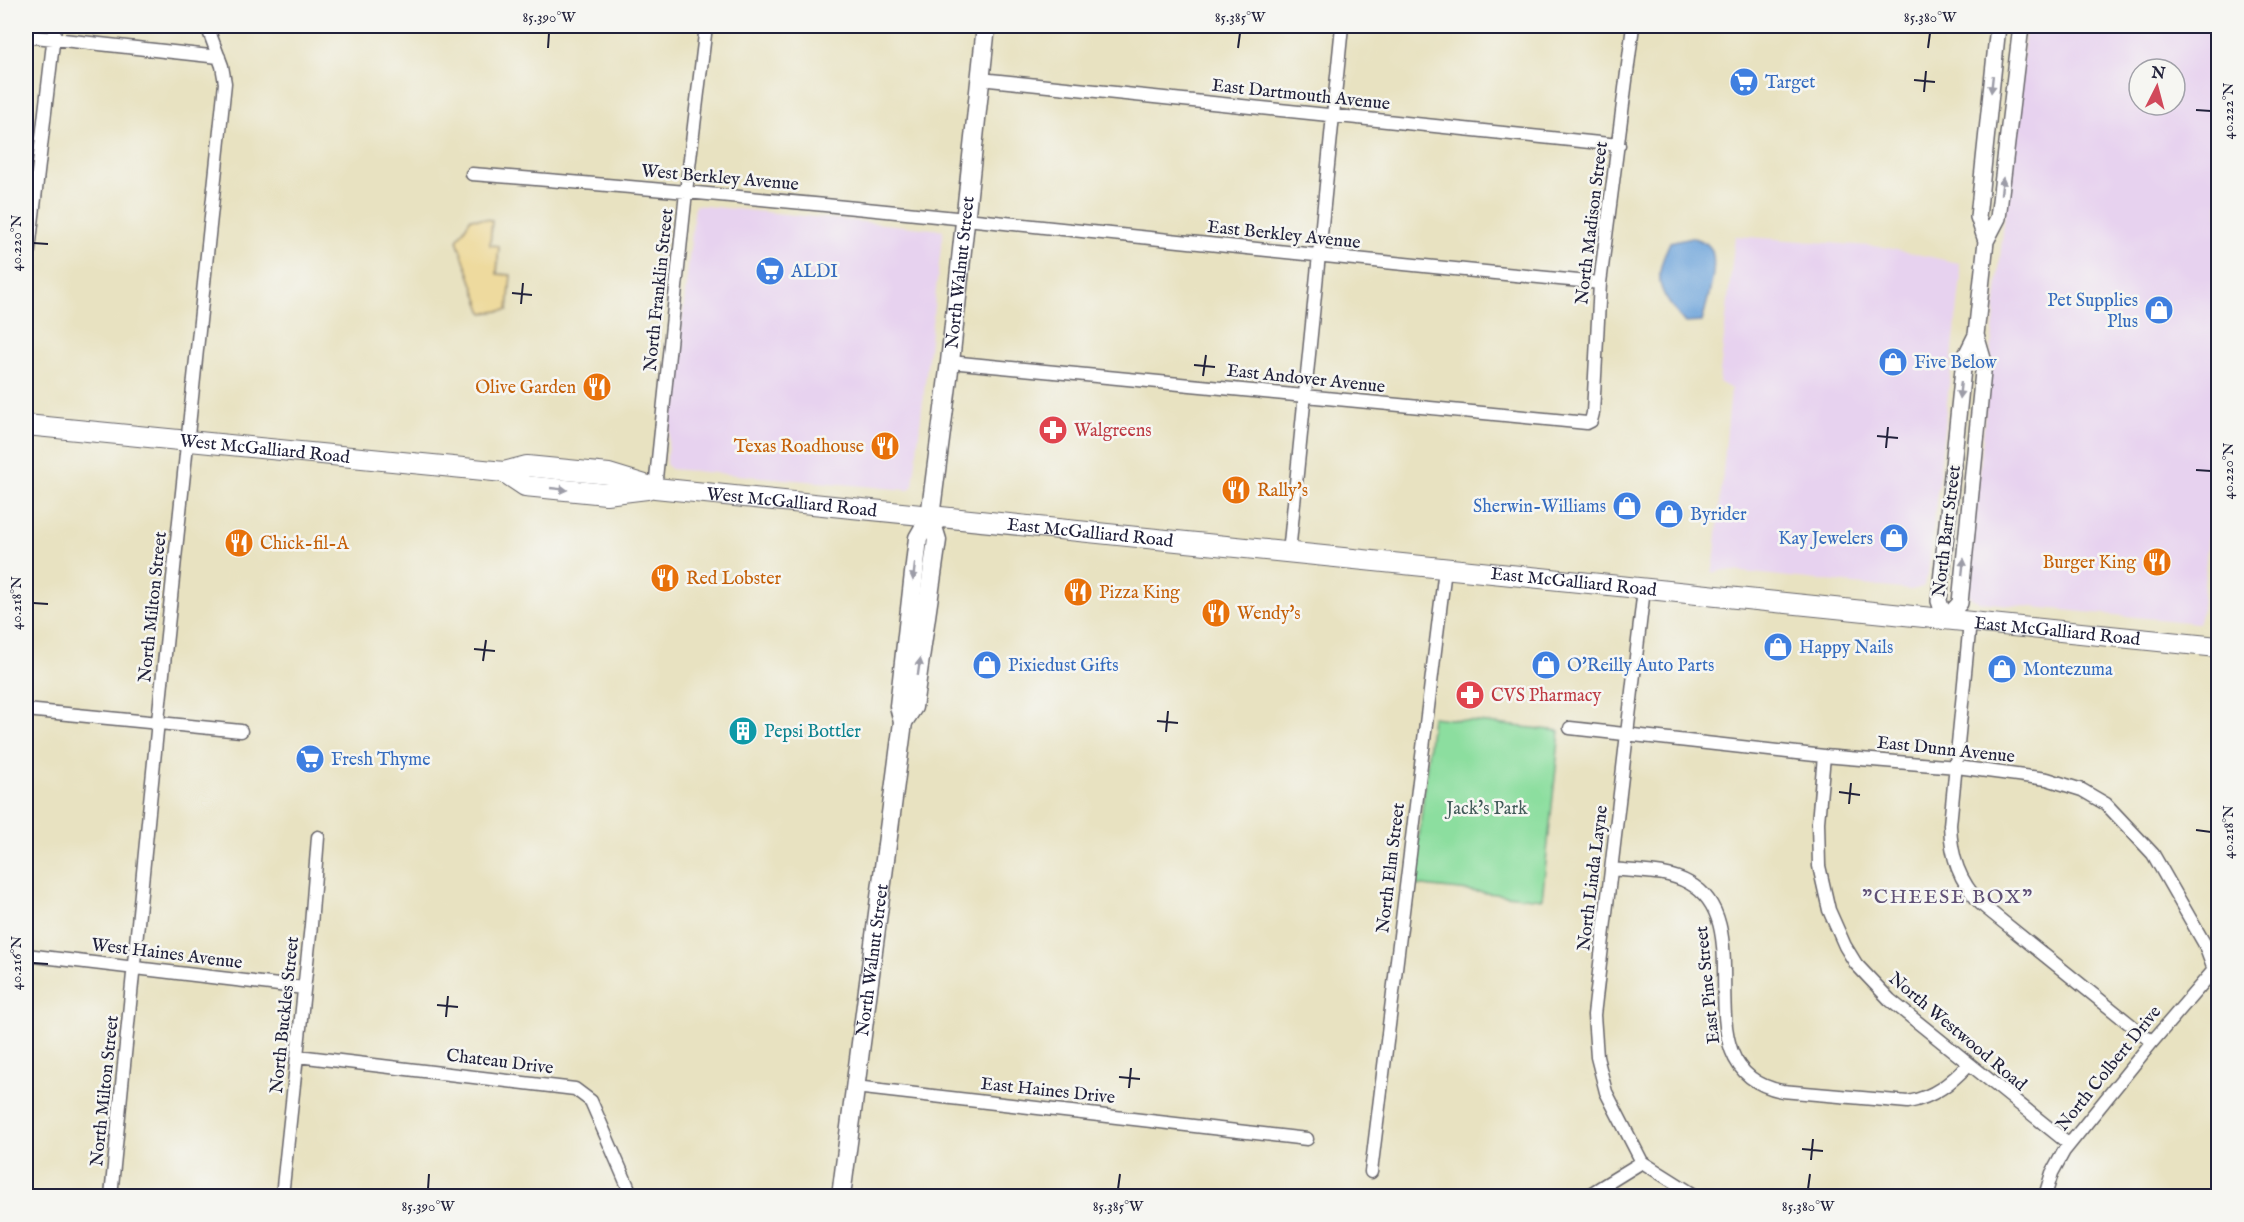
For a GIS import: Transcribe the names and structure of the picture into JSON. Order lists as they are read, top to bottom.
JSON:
{
  "streets": {
    "main road": ["North Walnut Street", "West McGalliard Road", "East McGalliard Road"],
    "street": [
      "East Dartmouth Avenue",
      "West Berkley Avenue",
      "North Madison Street",
      "East Berkley Avenue",
      "North Franklin Street",
      "East Andover Avenue",
      "North Barr Street",
      "North Milton Street",
      "East Dunn Avenue",
      "North Elm Street",
      "North Linda Layne",
      "West Haines Avenue",
      "East Pine Street",
      "North Buckles Street",
      "North Westwood Road",
      "Chateau Drive",
      "North Colbert Drive",
      "East Haines Drive"
    ]
  },
  "crossings": [
    ["East Dartmouth Avenue", "North Madison Street"],
    ["East Dartmouth Avenue", "North Walnut Street"],
    ["West Berkley Avenue", "East Berkley Avenue"],
    ["West Berkley Avenue", "North Walnut Street"],
    ["West Berkley Avenue", "North Franklin Street"],
    ["North Madison Street", "East Berkley Avenue"],
    ["North Madison Street", "East Andover Avenue"],
    ["East Berkley Avenue", "North Walnut Street"],
    ["North Walnut Street", "East Andover Avenue"],
    ["North Walnut Street", "West McGalliard Road"],
    ["North Walnut Street", "East McGalliard Road"],
    ["North Walnut Street", "East Haines Drive"],
    ["North Franklin Street", "West McGalliard Road"],
    ["West McGalliard Road", "East McGalliard Road"],
    ["West McGalliard Road", "North Milton Street"],
    ["North Barr Street", "East McGalliard Road"],
    ["East McGalliard Road", "North Elm Street"],
    ["East McGalliard Road", "North Linda Layne"],
    ["North Milton Street", "West Haines Avenue"],
    ["East Dunn Avenue", "North Linda Layne"],
    ["East Dunn Avenue", "North Westwood Road"],
    ["East Dunn Avenue", "North Colbert Drive"],
    ["North Linda Layne", "East Pine Street"],
    ["West Haines Avenue", "North Buckles Street"],
    ["East Pine Street", "North Westwood Road"],
    ["North Buckles Street", "Chateau Drive"],
    ["North Westwood Road", "North Colbert Drive"]
  ],
  "districts": ["\"CHEESE BOX\""],
  "parks": ["Jack's Park"],
  "places": {
    "supermarket": ["Target", "ALDI", "Fresh Thyme"],
    "shop": [
      "Pet Supplies Plus",
      "Five Below",
      "Sherwin-Williams",
      "Byrider",
      "Kay Jewelers",
      "Happy Nails",
      "Pixiedust Gifts",
      "O'Reilly Auto Parts",
      "Montezuma"
    ],
    "restaurant": [
      "Olive Garden",
      "Texas Roadhouse",
      "Rally's",
      "Chick-fil-A",
      "Burger King",
      "Red Lobster",
      "Pizza King",
      "Wendy's"
    ],
    "pharmacy": ["Walgreens", "CVS Pharmacy"],
    "building": ["Pepsi Bottler"]
  },
  "north": "top",
  "coordinates": [
    "85.390°W",
    "85.385°W",
    "85.380°W",
    "40.222°N",
    "40.220°N",
    "40.218°N",
    "40.216°N"
  ]
}
